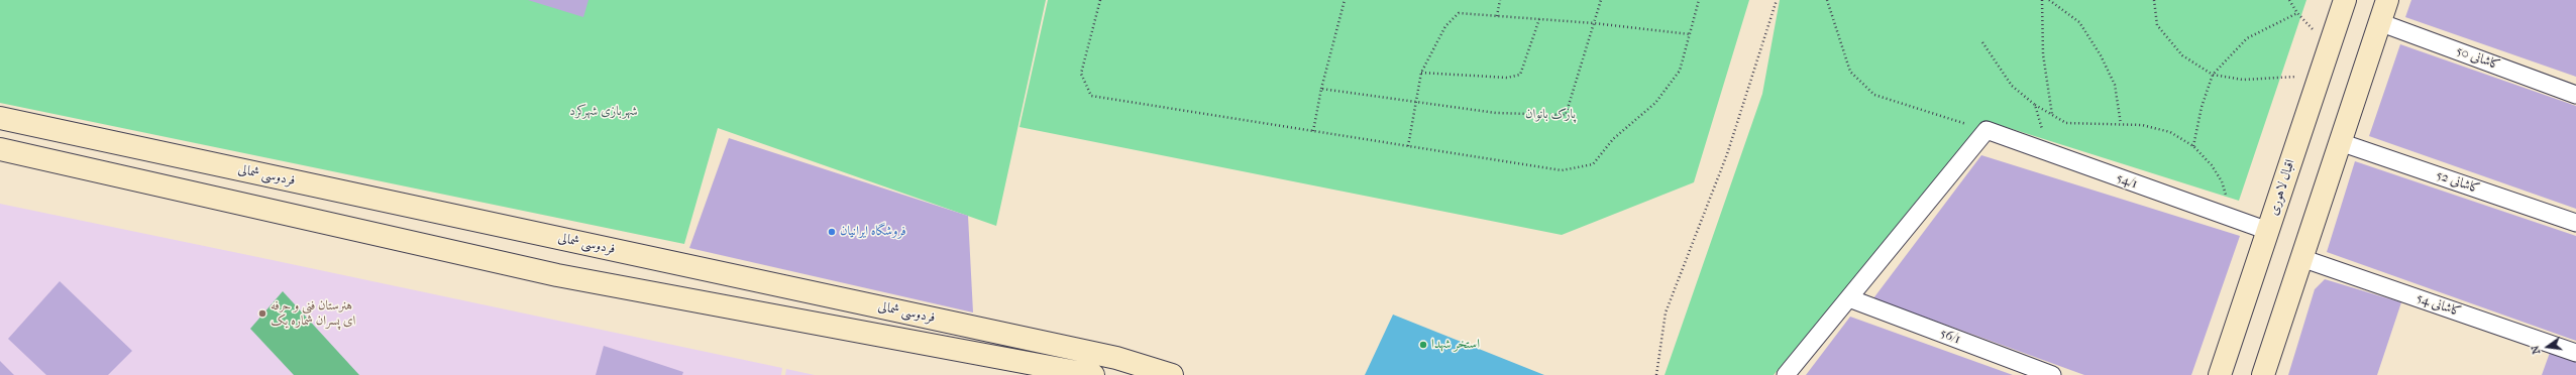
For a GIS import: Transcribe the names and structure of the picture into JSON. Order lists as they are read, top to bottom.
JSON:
{
  "streets": {
    "main road": ["فردوسی شمالی", "اقبال لاهوری"],
    "street": [
      "کاشانی 50",
      "54/1",
      "کاشانی 52",
      "کاشانی 54",
      "56/1"
    ]
  },
  "crossings": [
    ["54/1", "اقبال لاهوری"]
  ],
  "parks": ["شهربازی شهرکرد", "پارک بانوان"],
  "places": ["فروشگاه ایرانیان", "هنرستان فنی و حرفه ای پسران شماره یک", "استخر شهدا"],
  "north": "left"
}
